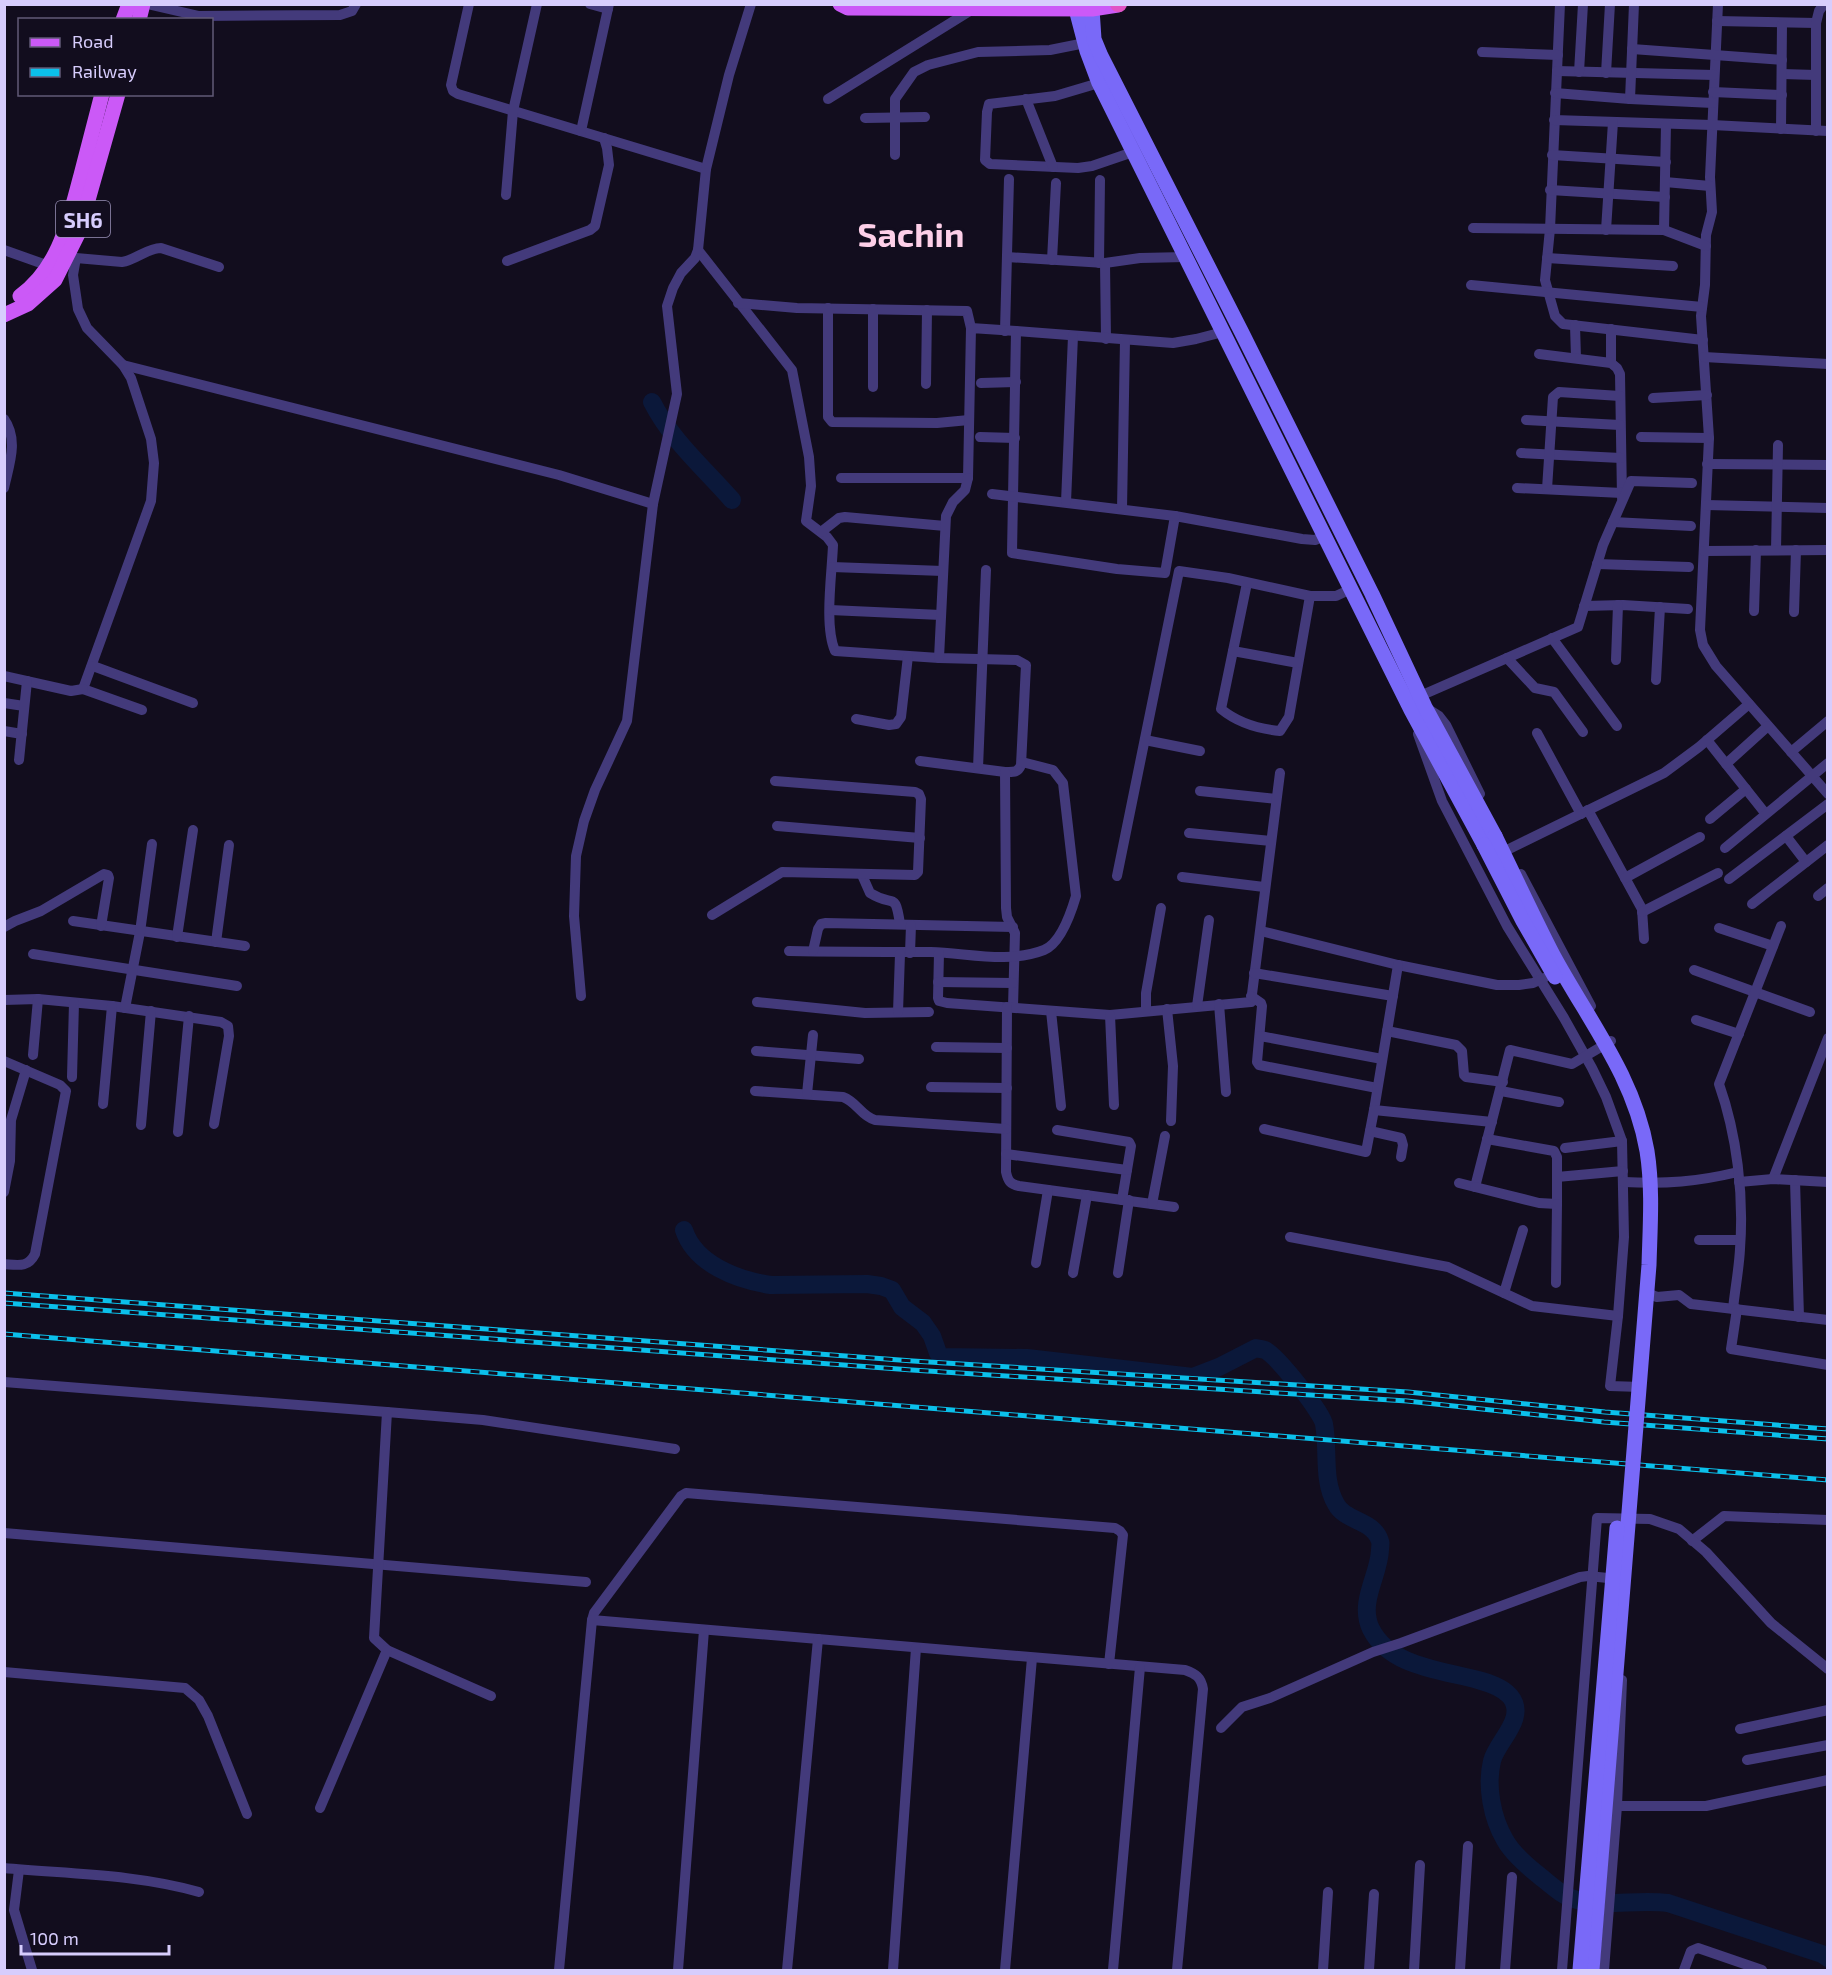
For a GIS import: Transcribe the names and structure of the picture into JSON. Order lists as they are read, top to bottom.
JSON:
{
  "streets": {
    "main road": ["SH6"]
  },
  "districts": ["Sachin"],
  "legend": ["Road", "Railway"],
  "scale_bar": "100 m"
}
